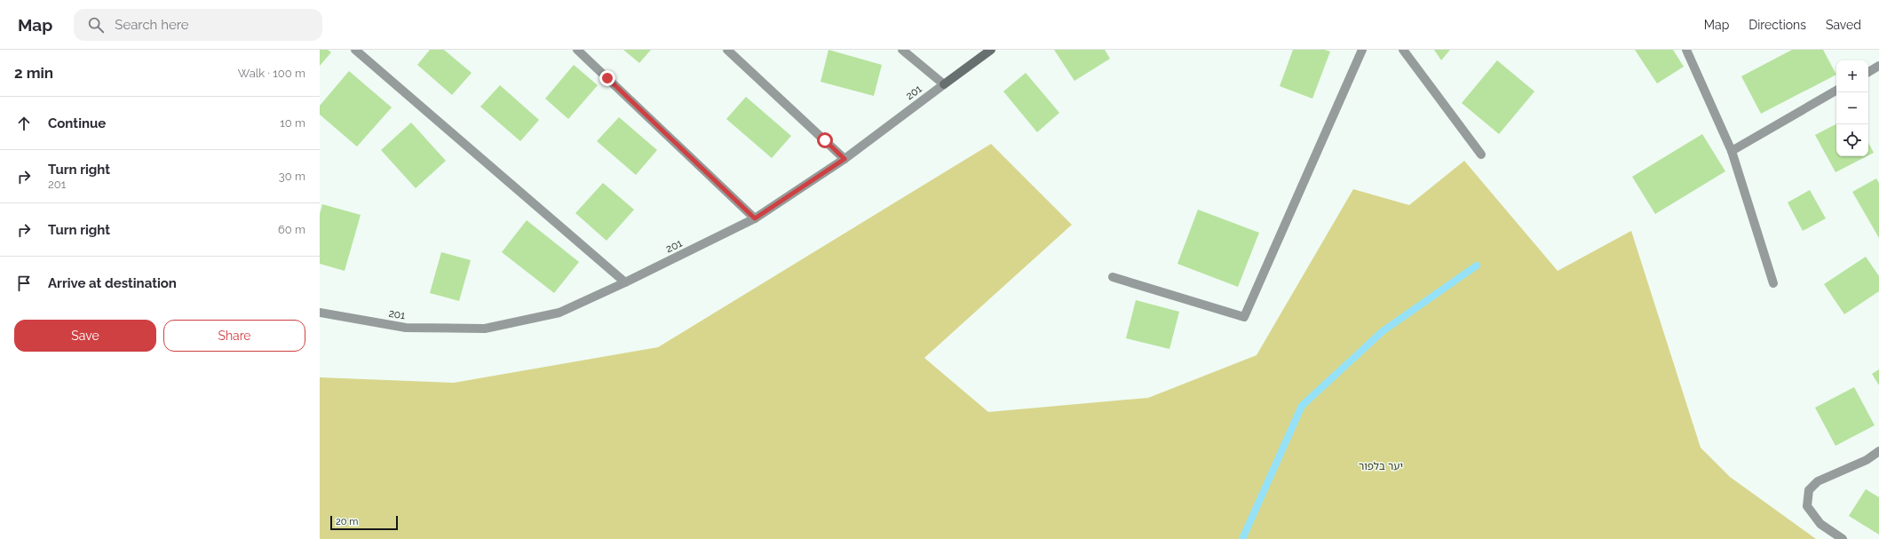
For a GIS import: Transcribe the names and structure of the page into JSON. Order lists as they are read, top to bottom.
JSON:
{
  "streets": {
    "street": ["201"]
  },
  "parks": ["יער בלפור"],
  "scale_bar": "20 m",
  "page": {
    "header": "Map",
    "search": "Search here",
    "nav": ["Map", "Directions", "Saved"],
    "heading": ["2 min", "Walk · 100 m"],
    "map_buttons": ["+", "−"],
    "list": [
      ["Continue", "10 m"],
      ["Turn right", "201", "30 m"],
      ["Turn right", "60 m"],
      "Arrive at destination"
    ],
    "buttons": ["Save", "Share"],
    "scale": "20 m"
  }
}
